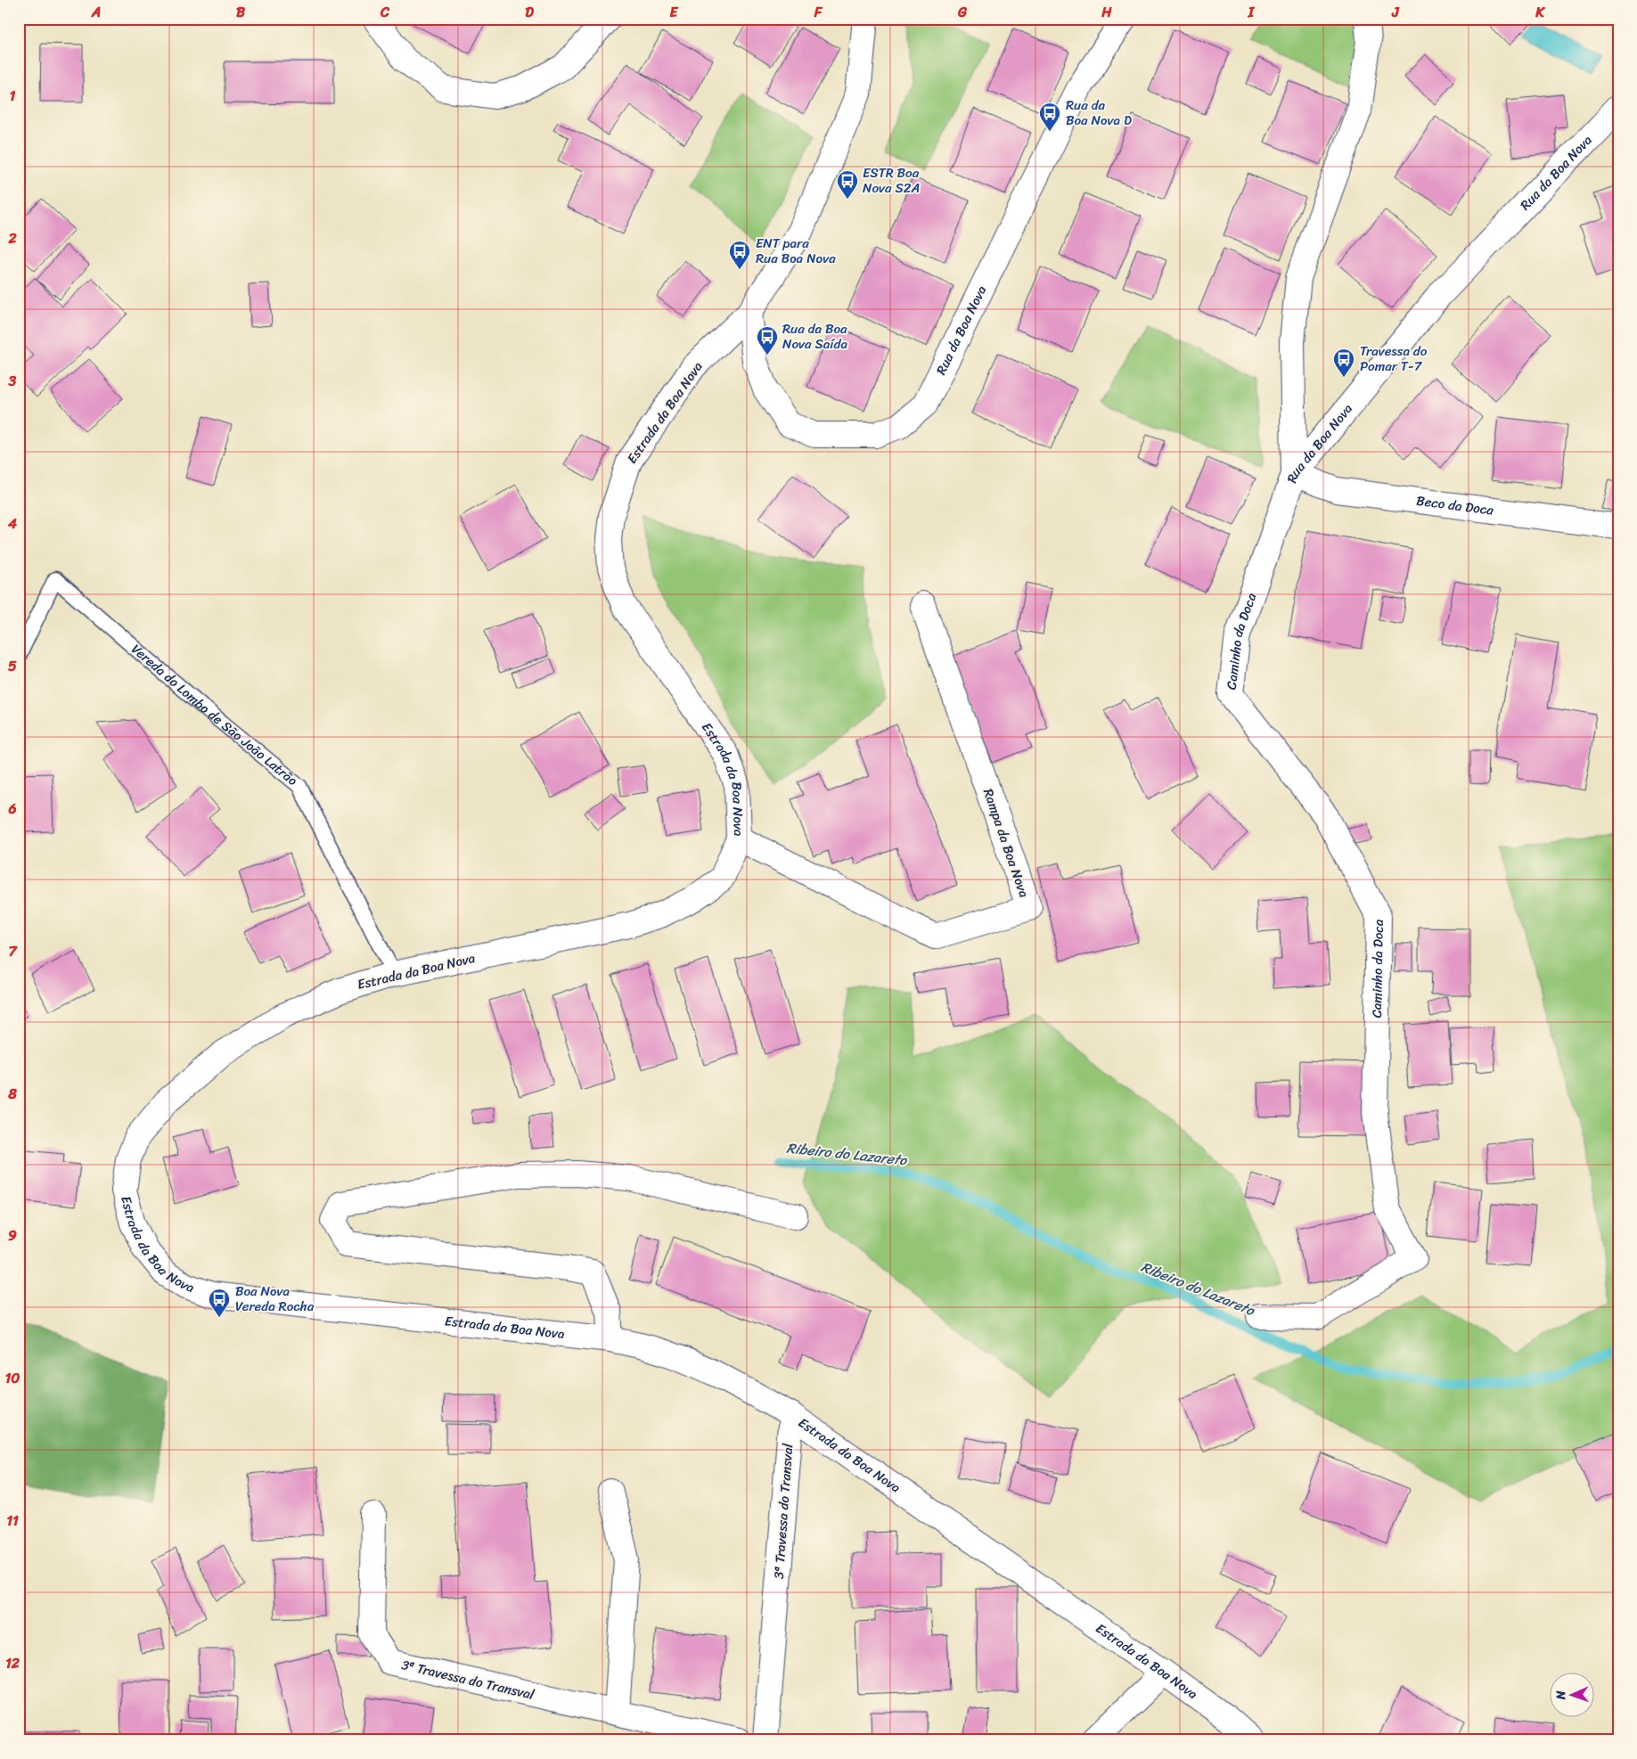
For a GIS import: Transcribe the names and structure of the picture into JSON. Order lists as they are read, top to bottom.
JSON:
{
  "streets": {
    "street": [
      "Rua da Boa Nova",
      "Estrada da Boa Nova",
      "Beco da Doca",
      "Caminho da Doca",
      "Rampa da Boa Nova",
      "3ª Travessa do Transval"
    ],
    "lane": ["Vereda do Lombo de São João Latrão"]
  },
  "crossings": [
    ["Rua da Boa Nova", "Estrada da Boa Nova"],
    ["Rua da Boa Nova", "Beco da Doca"],
    ["Rua da Boa Nova", "Caminho da Doca"],
    ["Estrada da Boa Nova", "Vereda do Lombo de São João Latrão"],
    ["Estrada da Boa Nova", "Rampa da Boa Nova"],
    ["Estrada da Boa Nova", "3ª Travessa do Transval"],
    ["Beco da Doca", "Caminho da Doca"]
  ],
  "water": ["Ribeiro do Lazareto"],
  "places": {
    "bus stop": [
      "Rua da Boa Nova D",
      "ESTR Boa Nova S2A",
      "ENT para Rua Boa Nova",
      "Rua da Boa Nova Saída",
      "Travessa do Pomar T-7",
      "Boa Nova Vereda Rocha"
    ]
  },
  "north": "left",
  "grid": {
    "columns": [
      "A",
      "B",
      "C",
      "D",
      "E",
      "F",
      "G",
      "H",
      "I",
      "J",
      "K"
    ],
    "rows": [
      "1",
      "2",
      "3",
      "4",
      "5",
      "6",
      "7",
      "8",
      "9",
      "10",
      "11",
      "12"
    ]
  }
}
